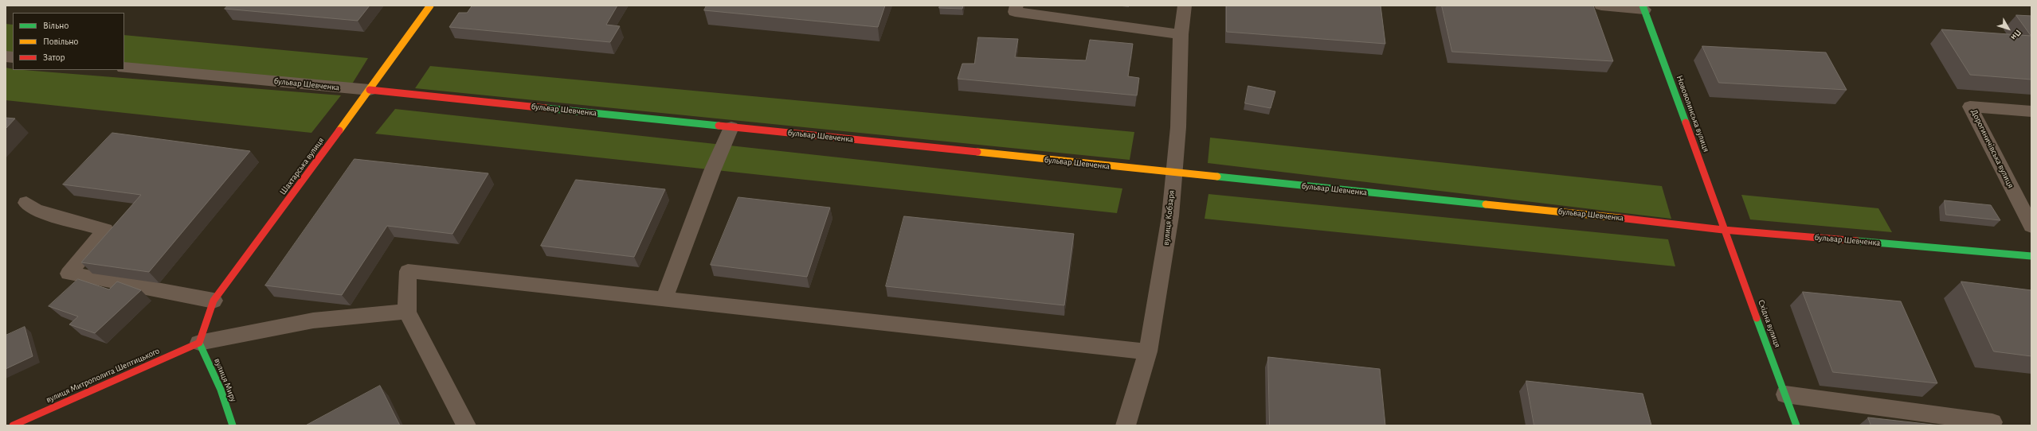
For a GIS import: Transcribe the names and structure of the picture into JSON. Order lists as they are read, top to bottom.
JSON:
{
  "streets": {
    "street": [
      "бульвар Шевченка",
      "Нововолинська вулиця",
      "Дорогиничівська вулиця",
      "Шахтарська вулиця",
      "вулиця Кобзаря",
      "Східна вулиця",
      "вулиця Митрополита Шептицького",
      "вулиця Миру"
    ]
  },
  "crossings": [
    ["бульвар Шевченка", "Нововолинська вулиця"],
    ["бульвар Шевченка", "Шахтарська вулиця"],
    ["бульвар Шевченка", "вулиця Кобзаря"],
    ["бульвар Шевченка", "Східна вулиця"],
    ["Нововолинська вулиця", "Східна вулиця"],
    ["Шахтарська вулиця", "вулиця Митрополита Шептицького"],
    ["Шахтарська вулиця", "вулиця Миру"],
    ["вулиця Митрополита Шептицького", "вулиця Миру"]
  ],
  "legend": ["Вільно", "Повільно", "Затор"],
  "north": "bottom right"
}
